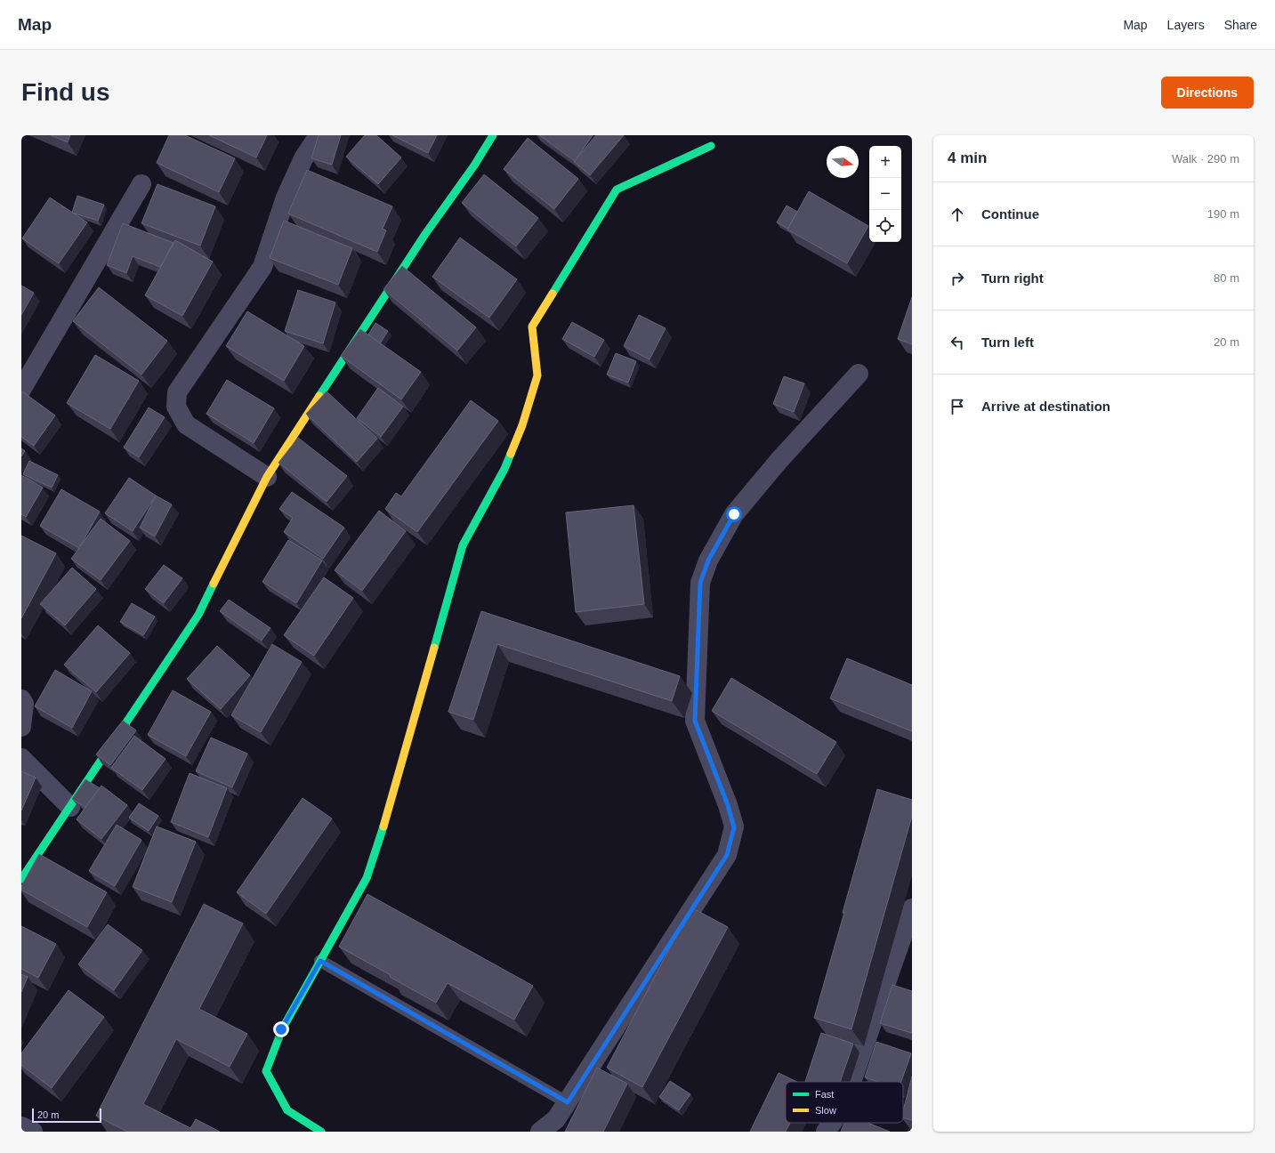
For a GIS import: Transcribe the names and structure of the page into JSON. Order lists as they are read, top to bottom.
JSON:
{
  "legend": ["Fast", "Slow"],
  "scale_bar": "20 m",
  "north": "right",
  "page": {
    "header": "Map",
    "nav": ["Map", "Layers", "Share"],
    "buttons": "Directions",
    "title": "Find us",
    "heading": ["4 min", "Walk · 290 m"],
    "map_buttons": ["+", "−"],
    "list": [
      ["Continue", "190 m"],
      ["Turn right", "80 m"],
      ["Turn left", "20 m"],
      "Arrive at destination"
    ],
    "scale": "20 m"
  }
}
